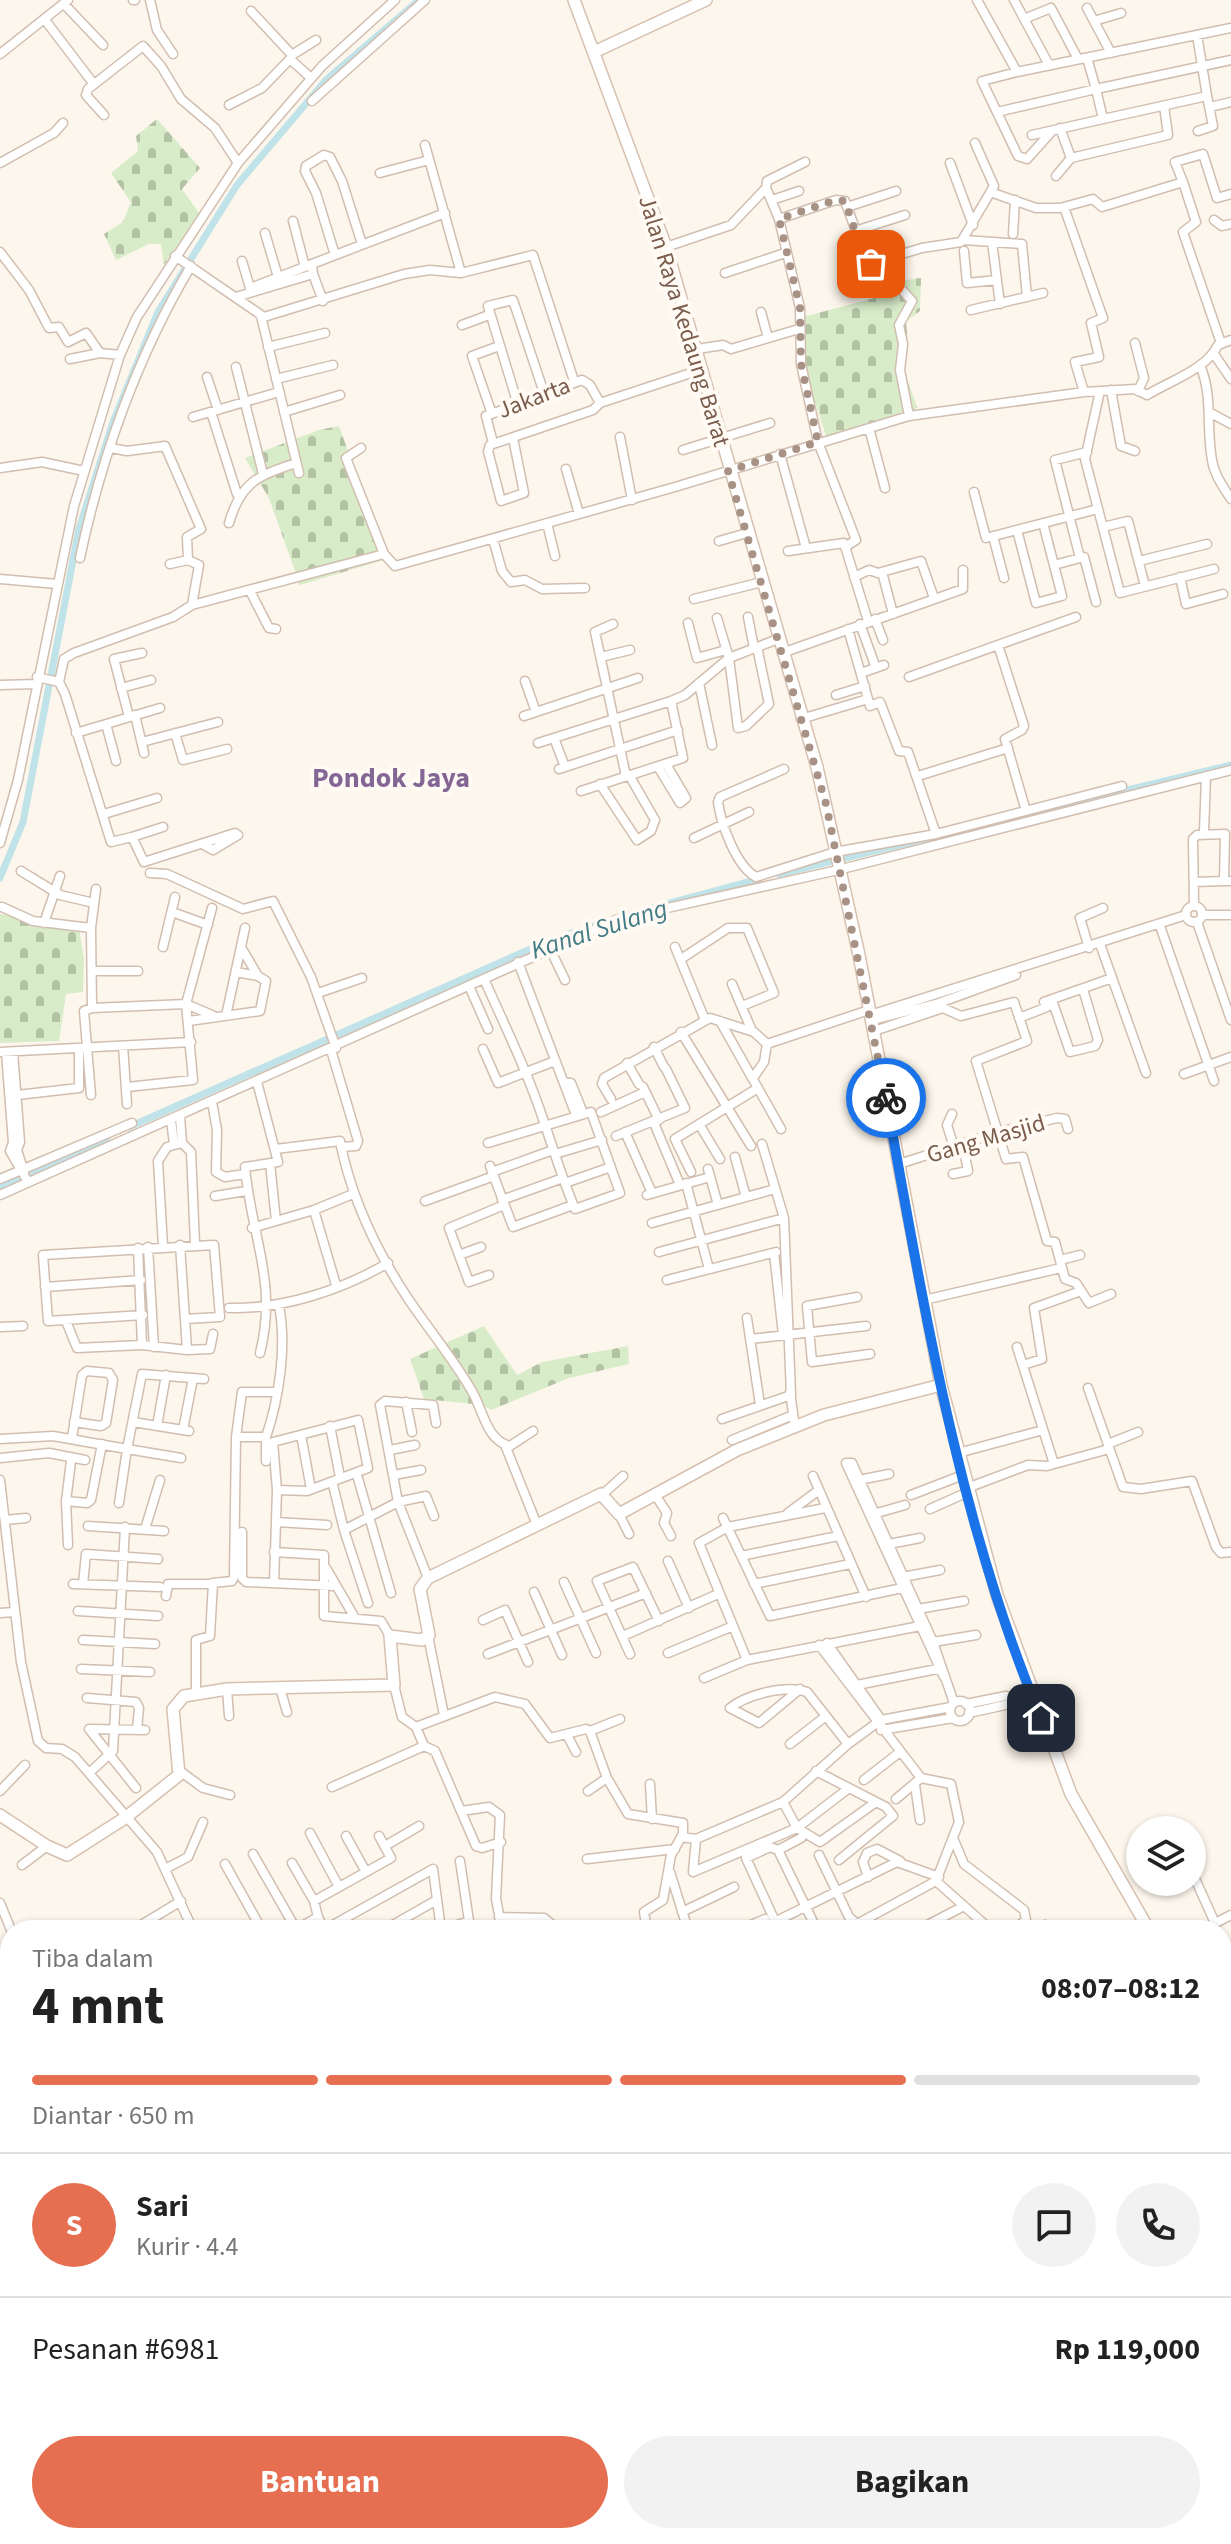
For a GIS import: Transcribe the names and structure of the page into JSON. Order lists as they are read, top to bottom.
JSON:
{
  "streets": {
    "street": ["Jalan Raya Kedaung Barat", "Jakarta", "Gang Masjid"]
  },
  "crossings": [
    ["Jalan Raya Kedaung Barat", "Jakarta"],
    ["Jalan Raya Kedaung Barat", "Gang Masjid"]
  ],
  "districts": ["Pondok Jaya"],
  "water": ["Kanal Sulang"],
  "page": {
    "heading": ["4 mnt", "Tiba dalam", "08:07–08:12"],
    "panel": [
      "Sari",
      "Kurir · 4.4",
      "Pesanan #6981",
      "Rp 119,000"
    ],
    "bar": "Diantar · 650 m",
    "round": "S",
    "buttons": ["Bantuan", "Bagikan"]
  }
}
